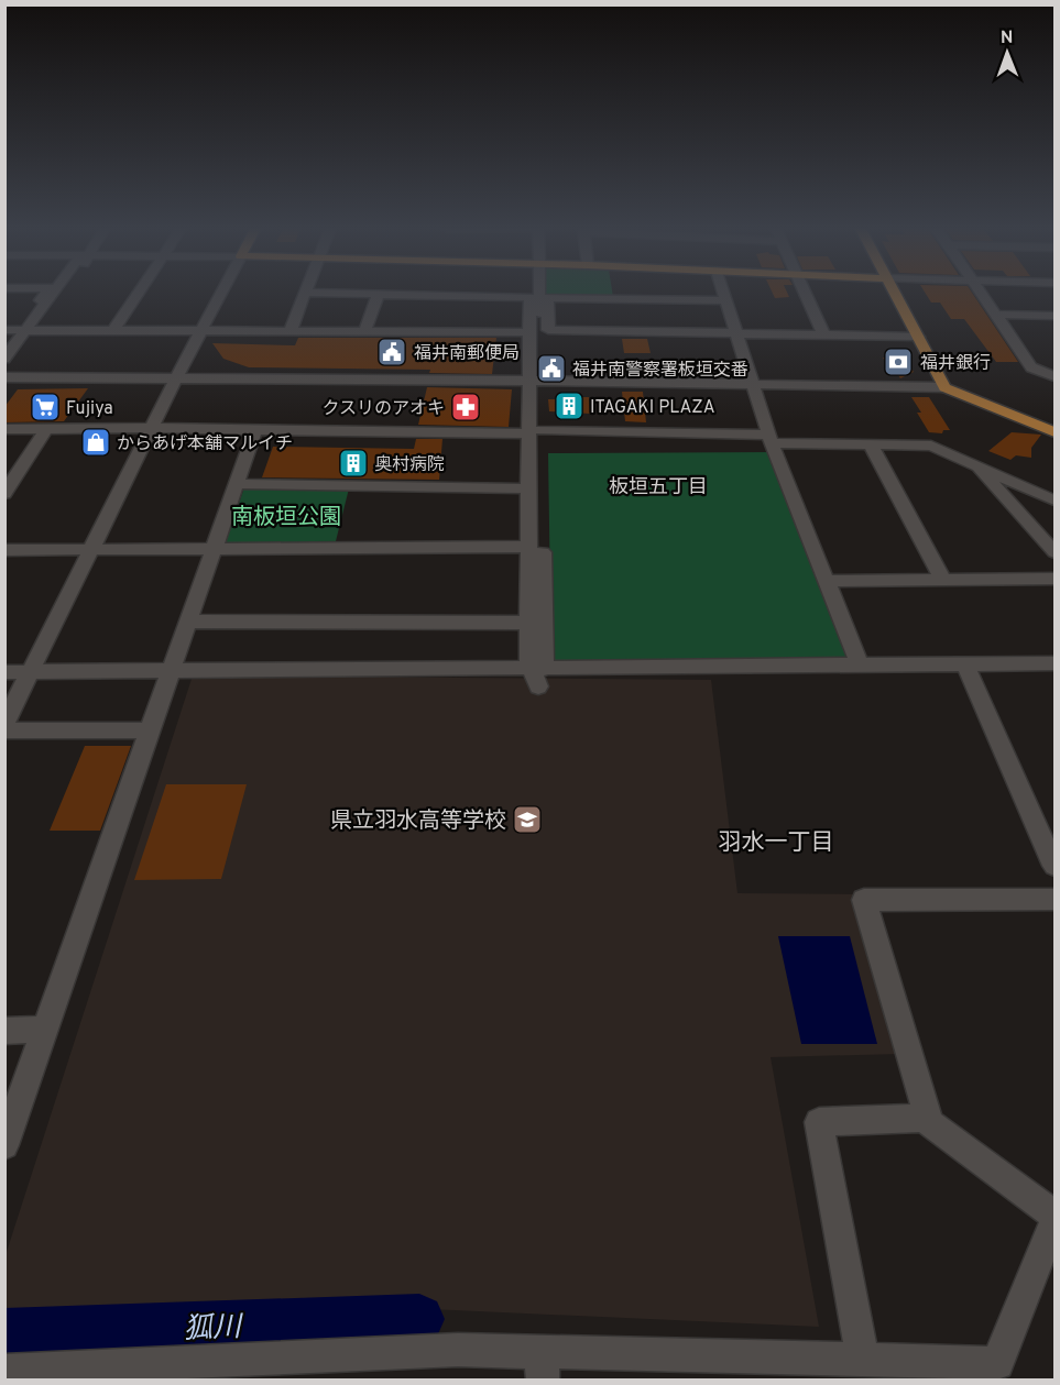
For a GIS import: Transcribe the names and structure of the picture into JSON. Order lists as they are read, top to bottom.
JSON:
{
  "districts": ["板垣五丁目", "羽水一丁目"],
  "water": ["狐川"],
  "parks": ["南板垣公園"],
  "places": {
    "public building": ["福井南郵便局", "福井南警察署板垣交番"],
    "bank": ["福井銀行"],
    "building": ["ITAGAKI PLAZA", "奥村病院"],
    "supermarket": ["Fujiya"],
    "pharmacy": ["クスリのアオキ"],
    "shop": ["からあげ本舗マルイチ"],
    "school or university": ["県立羽水高等学校"]
  },
  "north": "top"
}
